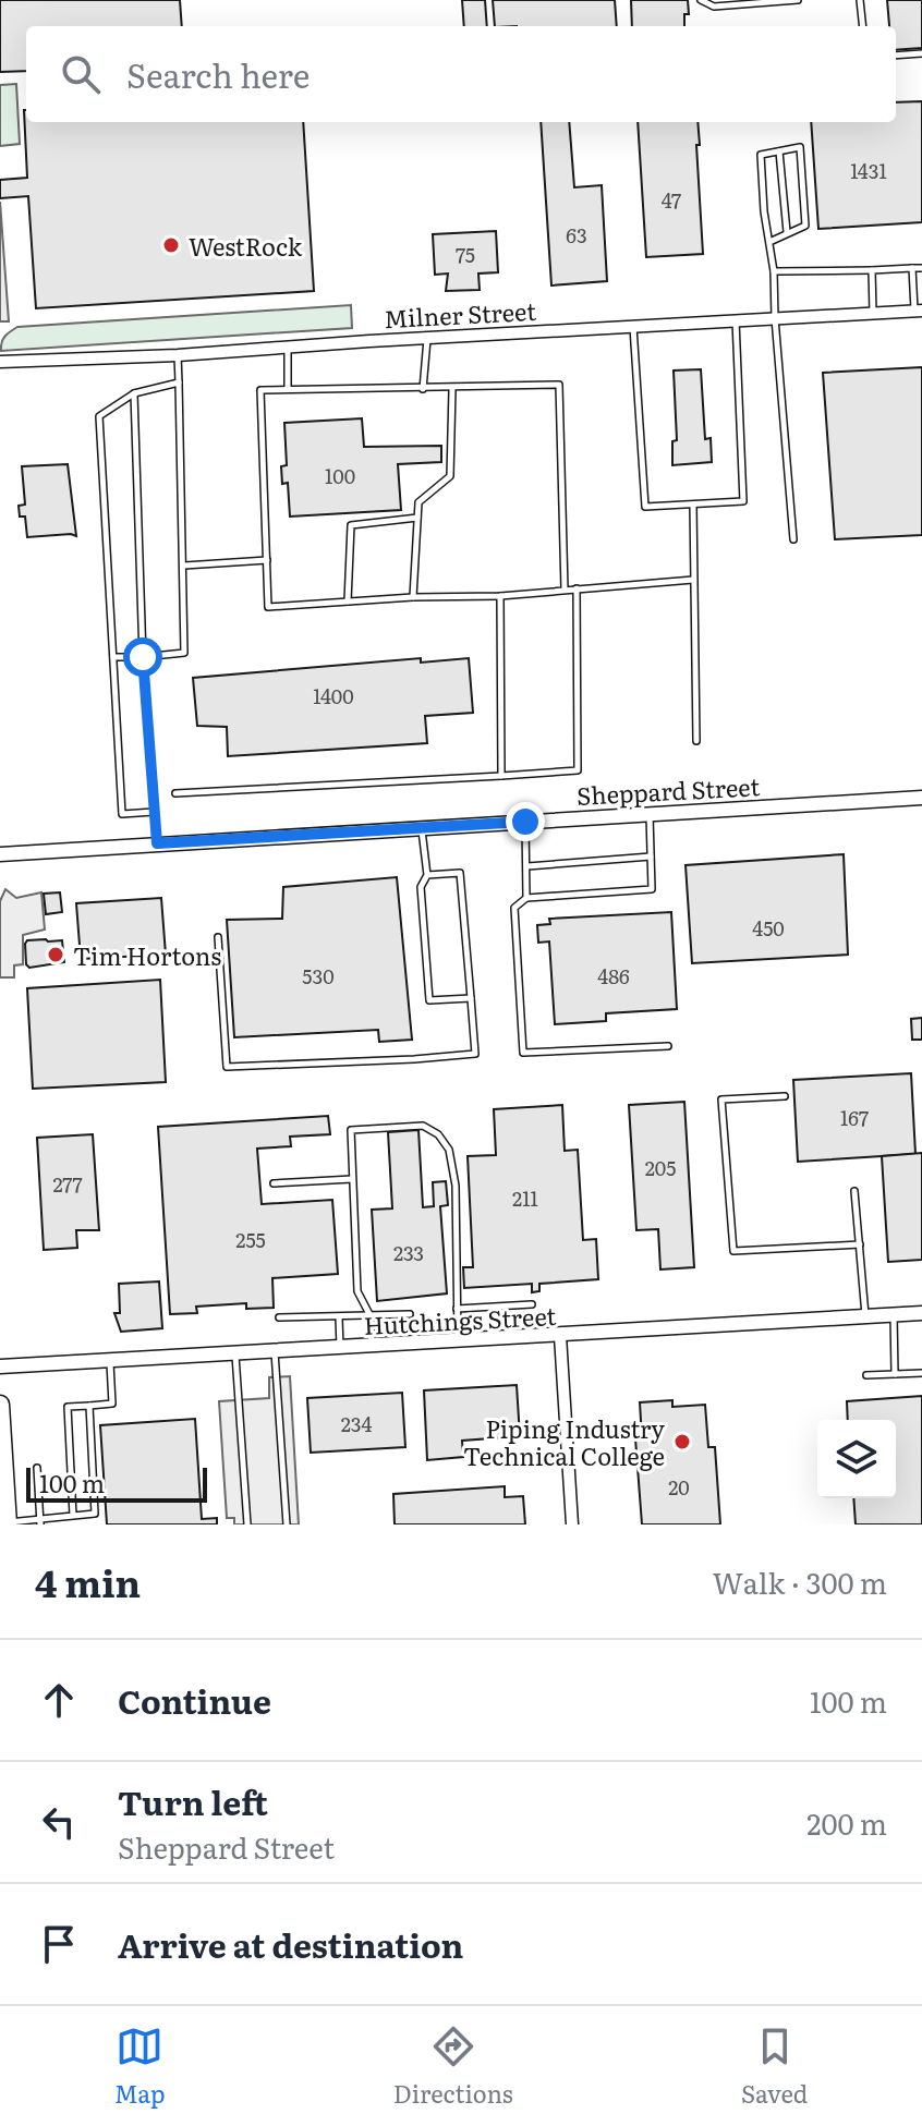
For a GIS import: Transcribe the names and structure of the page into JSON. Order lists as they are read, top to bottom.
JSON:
{
  "streets": {
    "street": ["Milner Street", "Sheppard Street", "Hutchings Street"]
  },
  "places": ["WestRock", "Tim Hortons", "Piping Industry Technical College"],
  "house_numbers": [
    "1431",
    "47",
    "63",
    "75",
    "100",
    "1400",
    "450",
    "530",
    "486",
    "167",
    "205",
    "277",
    "211",
    "255",
    "233",
    "234",
    "20"
  ],
  "scale_bar": "100 m",
  "page": {
    "search": "Search here",
    "scale": "100 m",
    "heading": ["4 min", "Walk · 300 m"],
    "list": [
      ["Continue", "100 m"],
      ["Turn left", "Sheppard Street", "200 m"],
      "Arrive at destination"
    ],
    "nav": ["Map", "Directions", "Saved"]
  }
}
